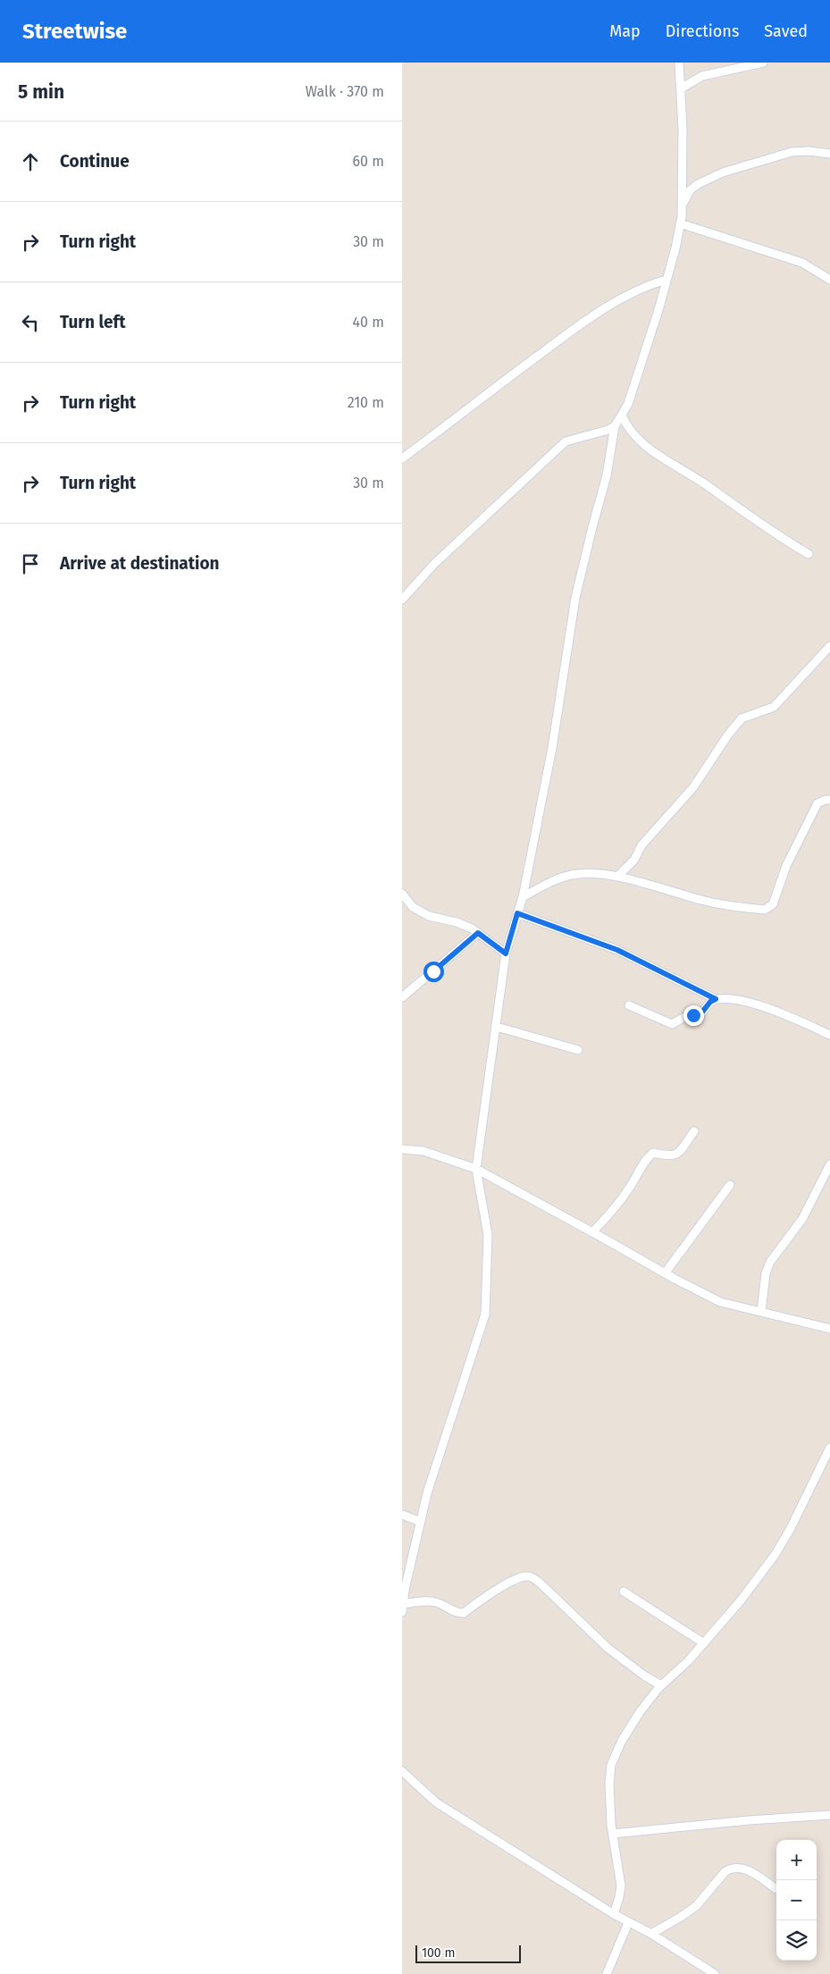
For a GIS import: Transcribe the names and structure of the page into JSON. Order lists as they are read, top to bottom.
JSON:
{
  "scale_bar": "100 m",
  "page": {
    "header": "Streetwise",
    "nav": ["Map", "Directions", "Saved"],
    "heading": ["5 min", "Walk · 370 m"],
    "list": [
      ["Continue", "60 m"],
      ["Turn right", "30 m"],
      ["Turn left", "40 m"],
      ["Turn right", "210 m"],
      ["Turn right", "30 m"],
      "Arrive at destination"
    ],
    "map_buttons": ["+", "−"],
    "scale": "100 m"
  }
}
